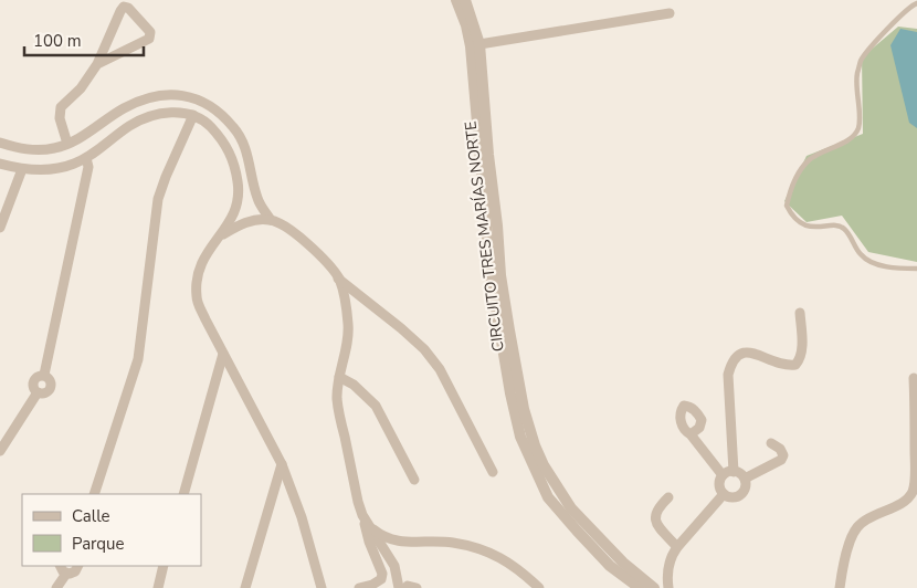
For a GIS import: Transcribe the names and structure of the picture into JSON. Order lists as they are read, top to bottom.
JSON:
{
  "streets": {
    "street": ["CIRCUITO TRES MARÍAS NORTE"]
  },
  "legend": ["Calle", "Parque"],
  "scale_bar": "100 m"
}
